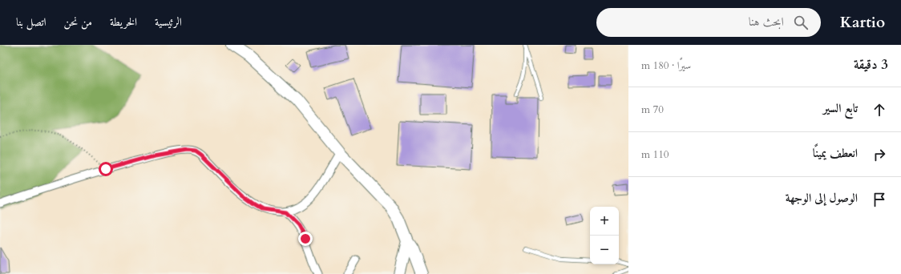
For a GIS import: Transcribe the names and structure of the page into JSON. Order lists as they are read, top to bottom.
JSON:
{
  "page": {
    "header": "Kartio",
    "search": "ابحث هنا",
    "nav": [
      "الرئيسية",
      "الخريطة",
      "من نحن",
      "اتصل بنا"
    ],
    "heading": ["3 دقيقة", "سيرًا · 180 m"],
    "list": [
      ["تابع السير", "70 m"],
      ["انعطف يمينًا", "110 m"],
      "الوصول إلى الوجهة"
    ],
    "map_buttons": ["+", "−"]
  }
}
